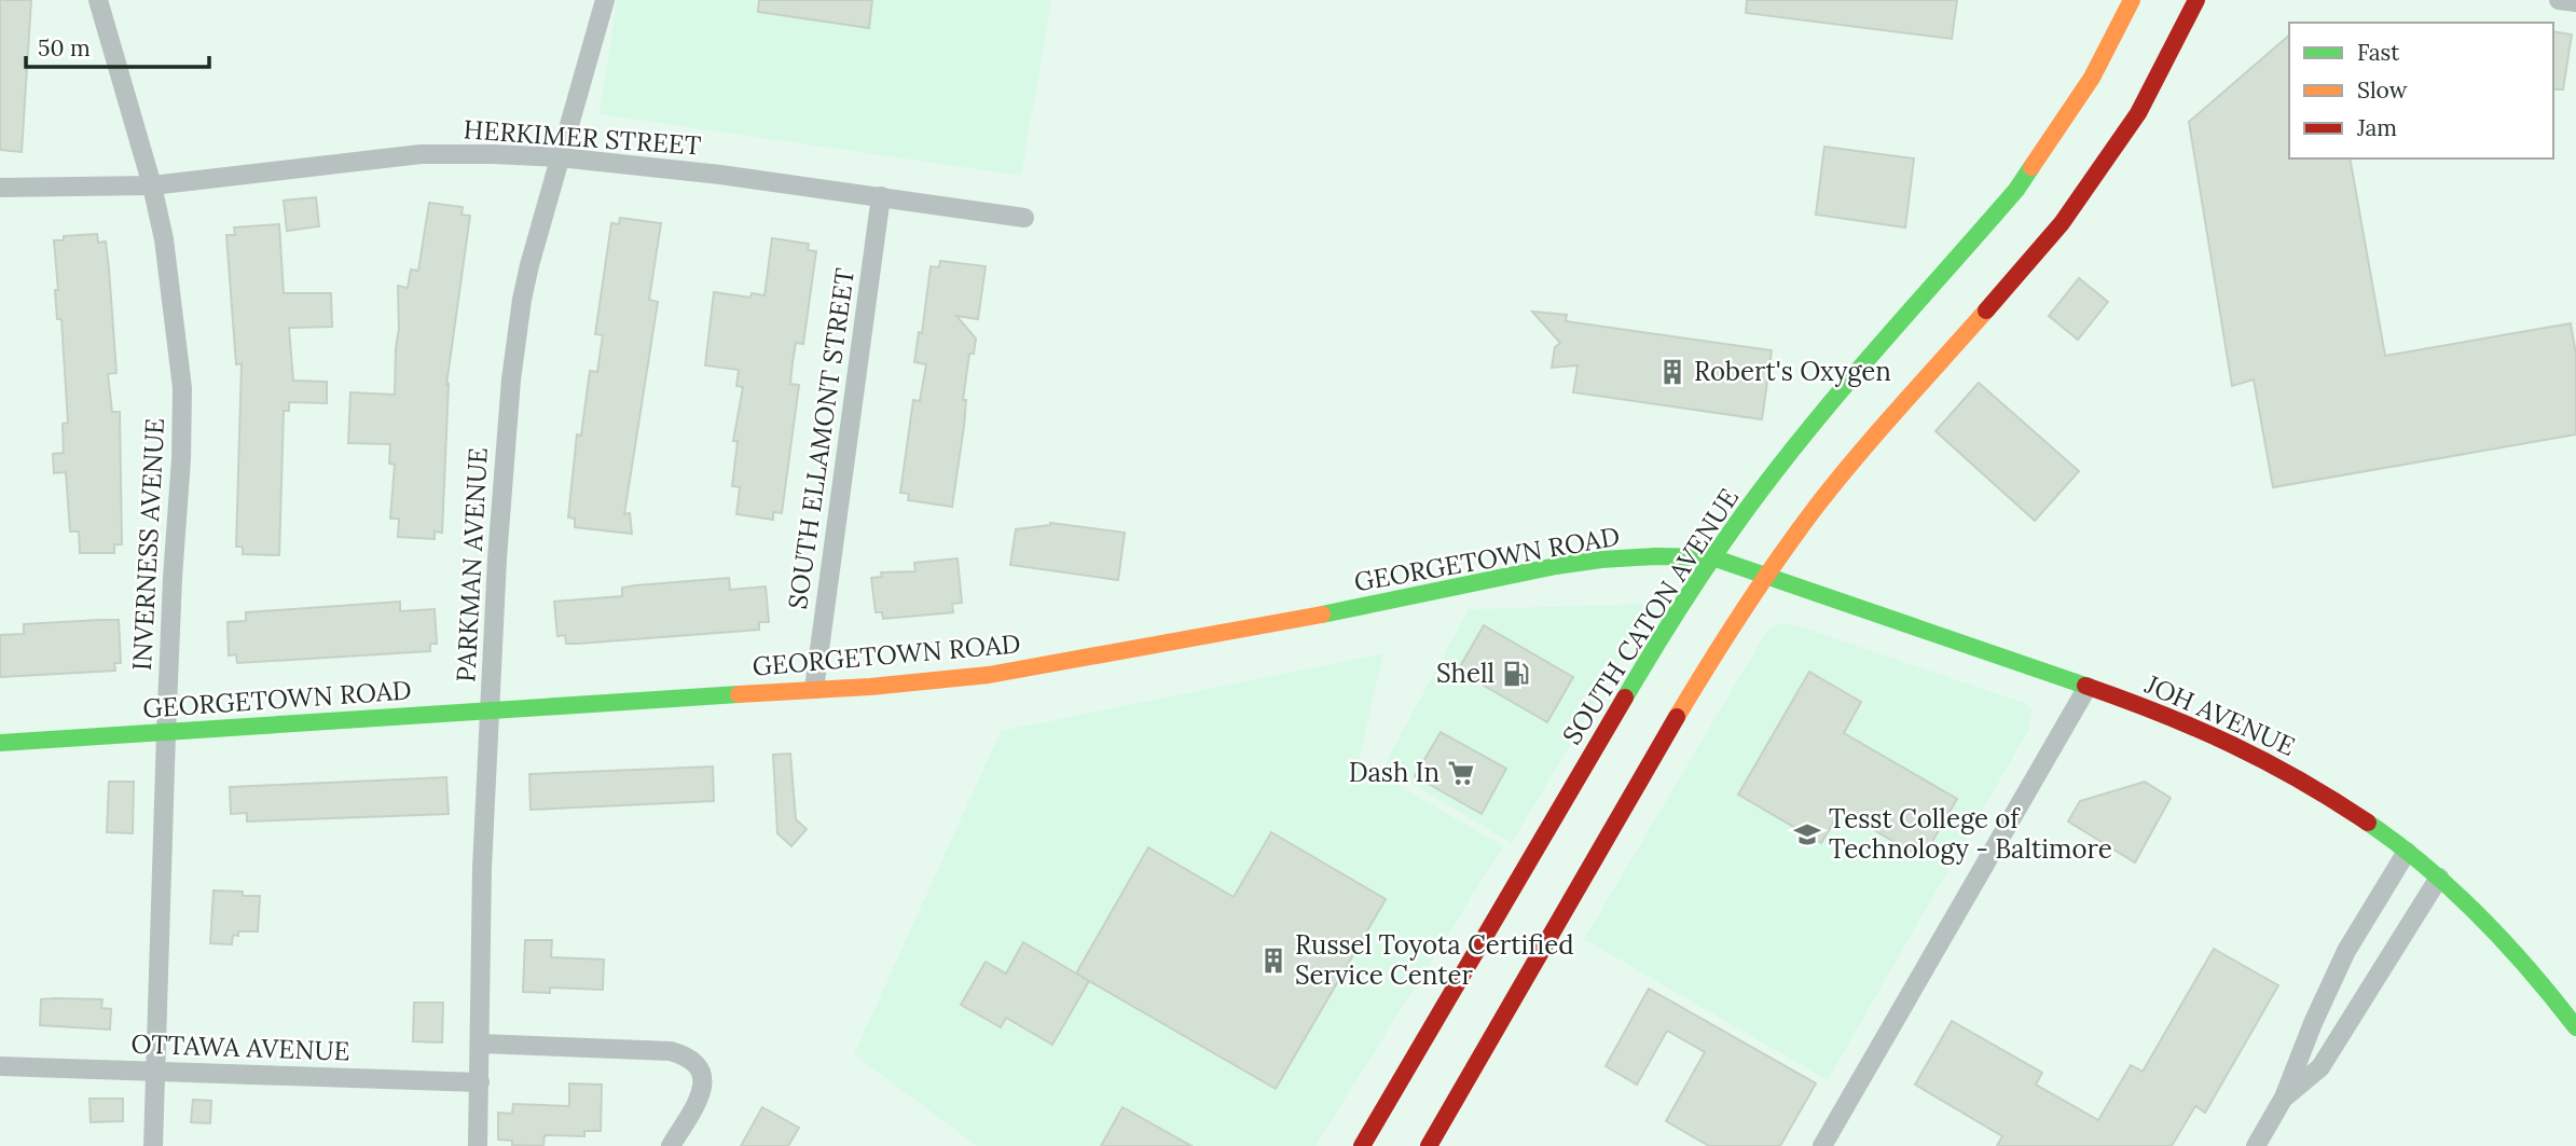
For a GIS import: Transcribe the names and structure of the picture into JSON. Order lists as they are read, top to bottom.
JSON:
{
  "streets": {
    "main road": ["GEORGETOWN ROAD", "SOUTH CATON AVENUE", "JOH AVENUE"],
    "street": [
      "HERKIMER STREET",
      "SOUTH ELLAMONT STREET",
      "INVERNESS AVENUE",
      "PARKMAN AVENUE",
      "OTTAWA AVENUE"
    ]
  },
  "crossings": [
    ["HERKIMER STREET", "SOUTH ELLAMONT STREET"],
    ["HERKIMER STREET", "INVERNESS AVENUE"],
    ["HERKIMER STREET", "PARKMAN AVENUE"],
    ["SOUTH ELLAMONT STREET", "GEORGETOWN ROAD"],
    ["INVERNESS AVENUE", "GEORGETOWN ROAD"],
    ["INVERNESS AVENUE", "OTTAWA AVENUE"],
    ["GEORGETOWN ROAD", "PARKMAN AVENUE"],
    ["GEORGETOWN ROAD", "SOUTH CATON AVENUE"],
    ["GEORGETOWN ROAD", "JOH AVENUE"],
    ["PARKMAN AVENUE", "OTTAWA AVENUE"]
  ],
  "places": {
    "building": ["Robert's Oxygen", "Russel Toyota Certified Service Center"],
    "fuel station": ["Shell"],
    "supermarket": ["Dash In"],
    "school or university": ["Tesst College of Technology - Baltimore"]
  },
  "legend": ["Fast", "Slow", "Jam"],
  "scale_bar": "50 m"
}
